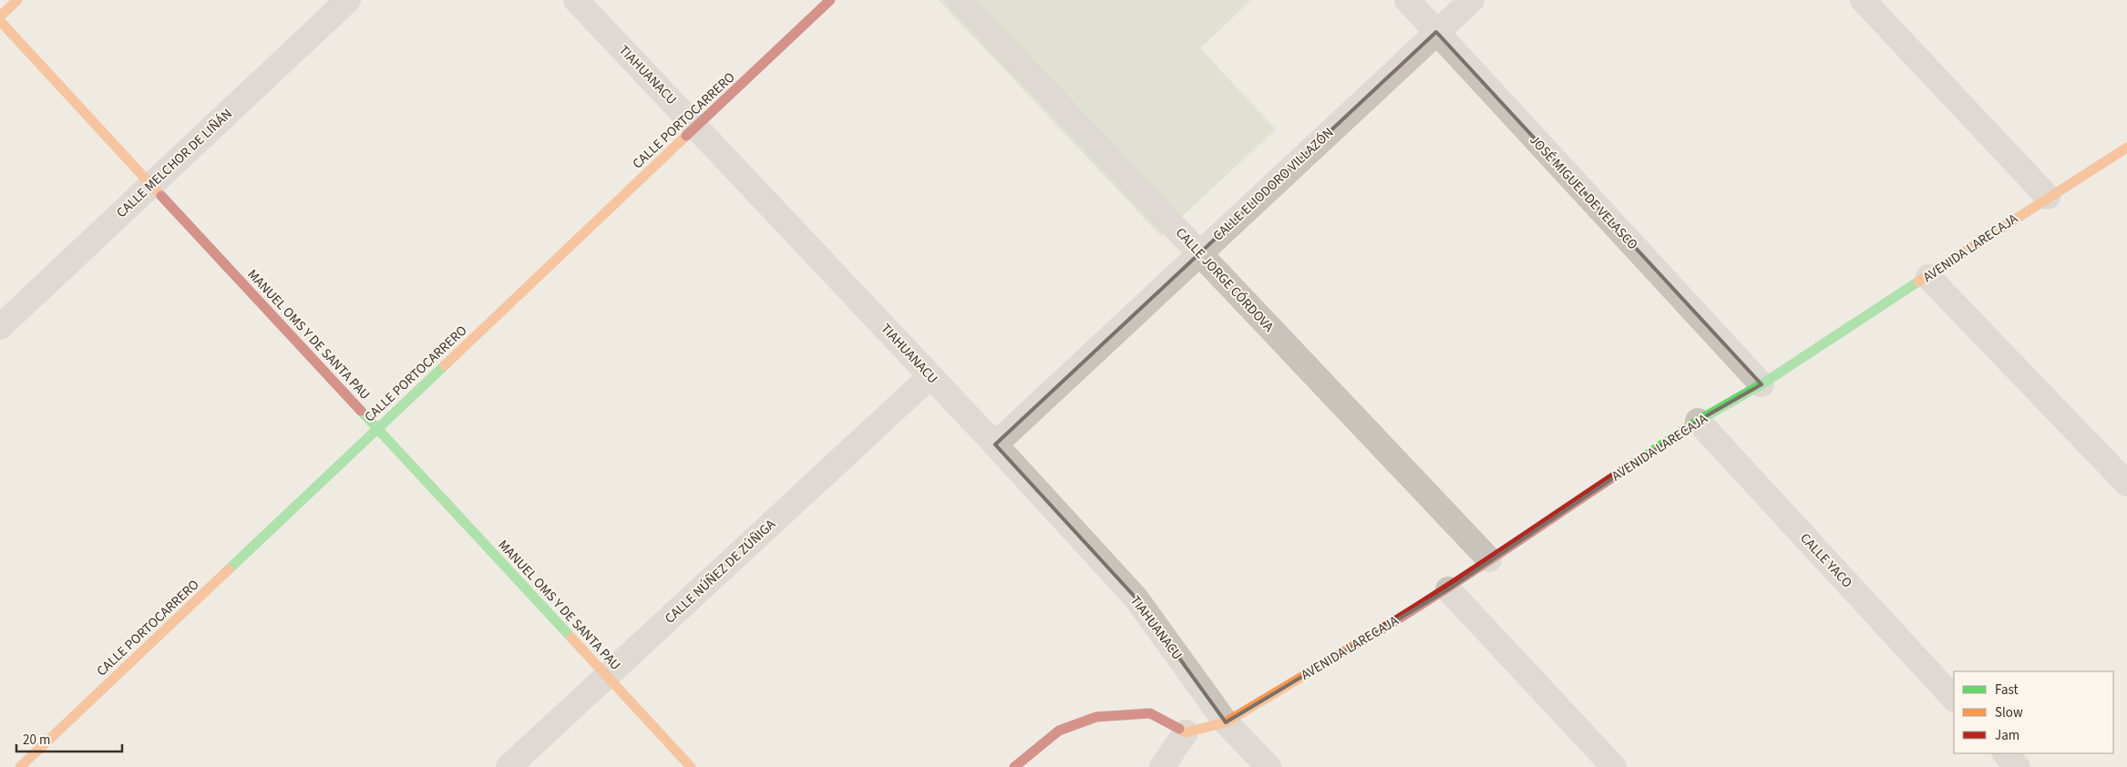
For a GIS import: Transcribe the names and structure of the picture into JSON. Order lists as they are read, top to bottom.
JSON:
{
  "streets": {
    "street": [
      "TIAHUANACU",
      "CALLE PORTOCARRERO",
      "CALLE MELCHOR DE LIÑÁN",
      "CALLE ELIODORO VILLAZÓN",
      "JOSÉ MIGUEL DE VELASCO",
      "AVENIDA LARECAJA",
      "CALLE JORGE CÓRDOVA",
      "MANUEL OMS Y DE SANTA PAU",
      "CALLE YACO",
      "CALLE NÚÑEZ DE ZÚÑIGA"
    ]
  },
  "crossings": [
    ["TIAHUANACU", "CALLE PORTOCARRERO"],
    ["TIAHUANACU", "CALLE ELIODORO VILLAZÓN"],
    ["TIAHUANACU", "AVENIDA LARECAJA"],
    ["TIAHUANACU", "CALLE NÚÑEZ DE ZÚÑIGA"],
    ["CALLE PORTOCARRERO", "MANUEL OMS Y DE SANTA PAU"],
    ["CALLE MELCHOR DE LIÑÁN", "MANUEL OMS Y DE SANTA PAU"],
    ["CALLE ELIODORO VILLAZÓN", "JOSÉ MIGUEL DE VELASCO"],
    ["CALLE ELIODORO VILLAZÓN", "CALLE JORGE CÓRDOVA"],
    ["JOSÉ MIGUEL DE VELASCO", "AVENIDA LARECAJA"],
    ["AVENIDA LARECAJA", "CALLE JORGE CÓRDOVA"],
    ["AVENIDA LARECAJA", "CALLE YACO"],
    ["MANUEL OMS Y DE SANTA PAU", "CALLE NÚÑEZ DE ZÚÑIGA"]
  ],
  "legend": ["Fast", "Slow", "Jam"],
  "scale_bar": "20 m"
}
